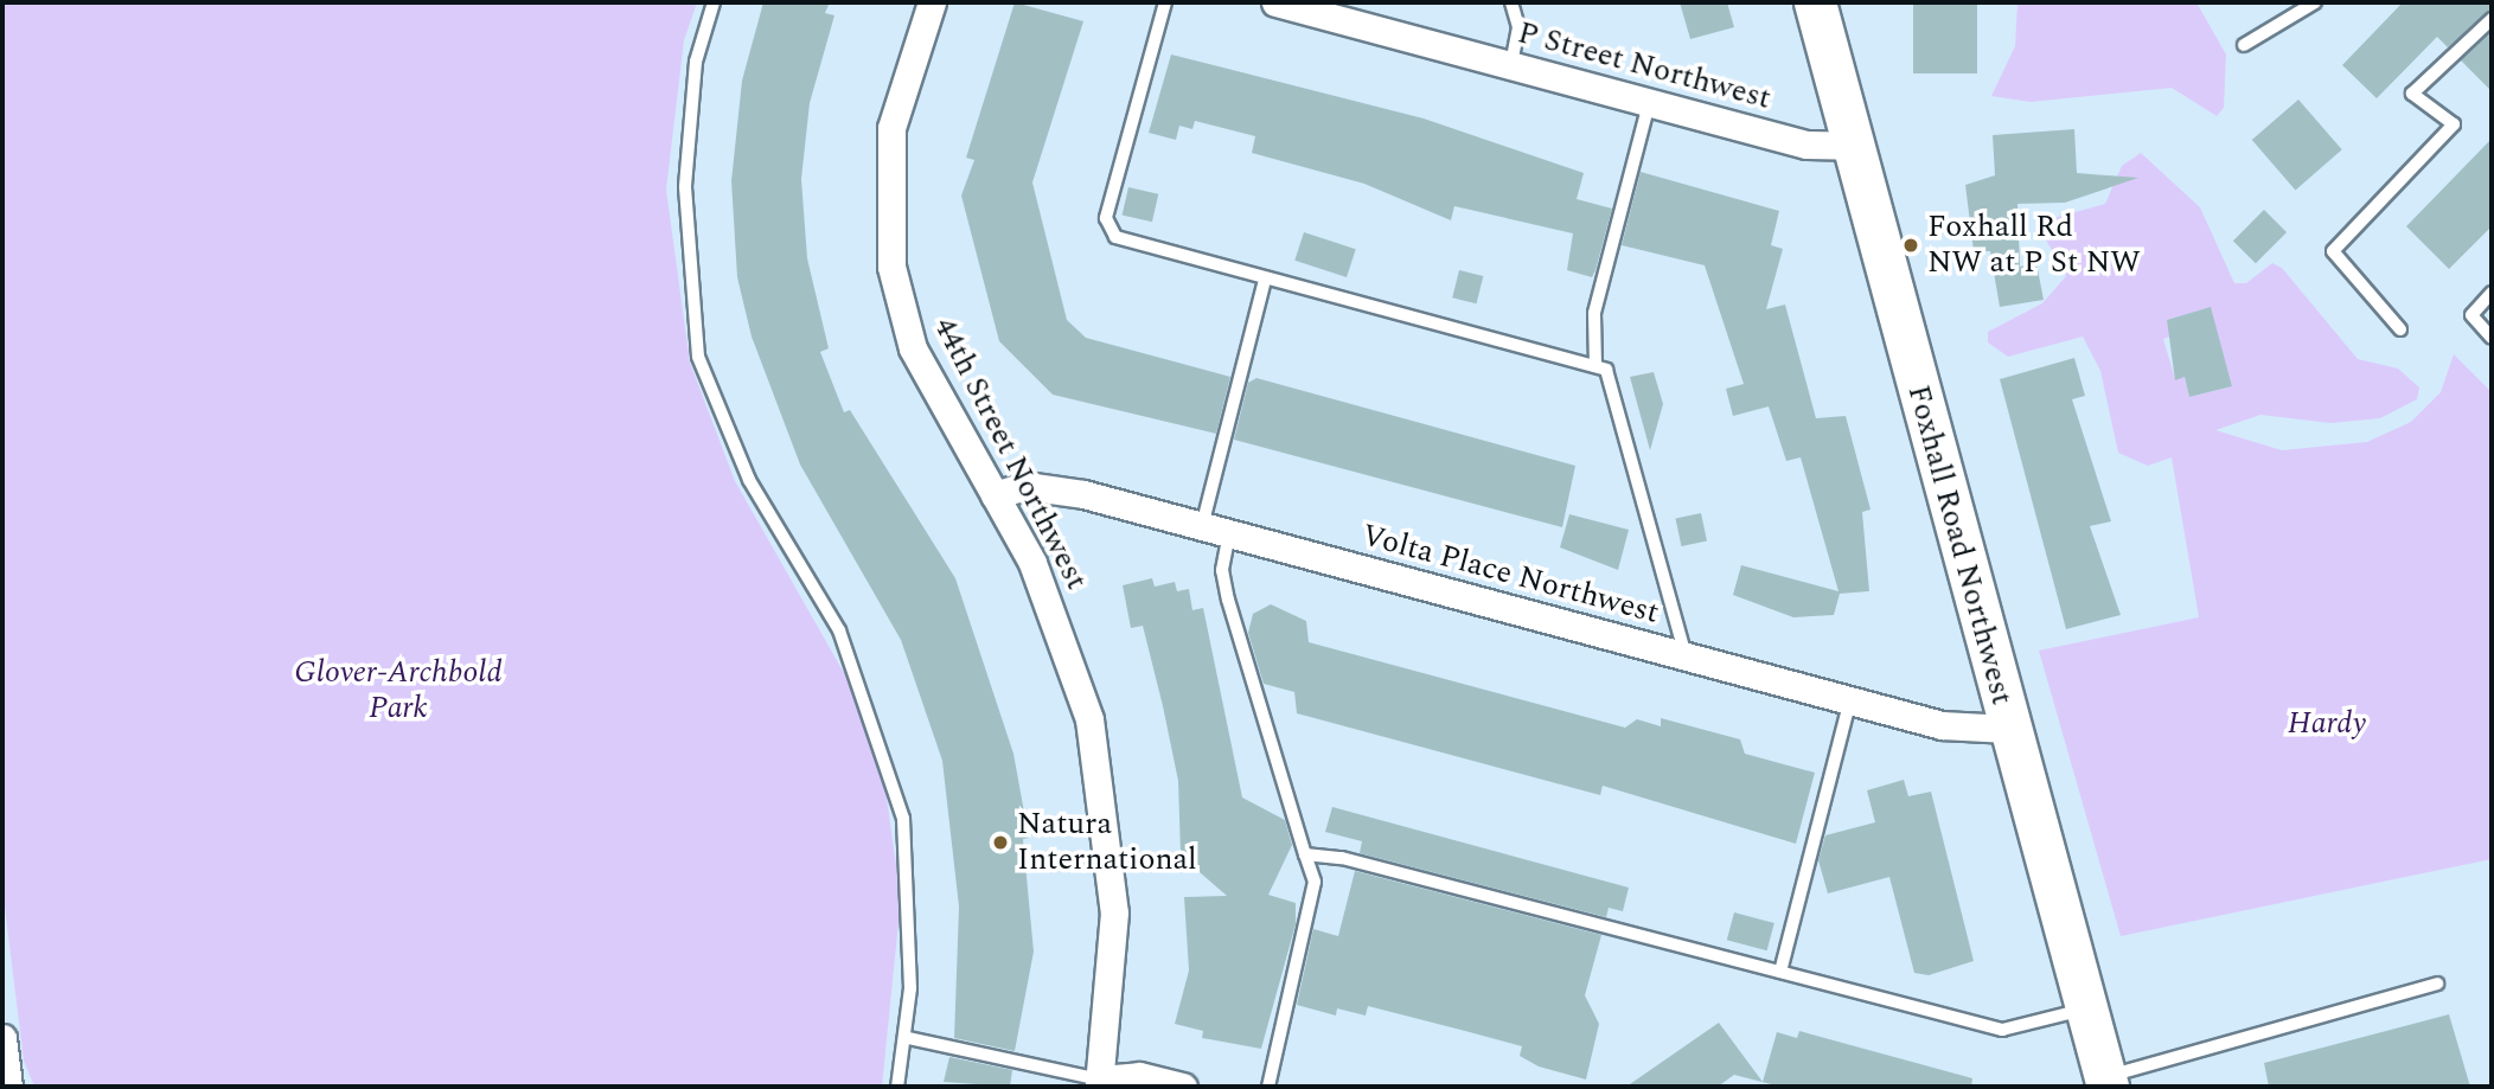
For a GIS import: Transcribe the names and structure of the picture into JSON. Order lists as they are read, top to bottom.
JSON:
{
  "streets": {
    "main road": ["Foxhall Road Northwest"],
    "street": ["P Street Northwest", "44th Street Northwest", "Volta Place Northwest"]
  },
  "crossings": [
    ["P Street Northwest", "Foxhall Road Northwest"],
    ["44th Street Northwest", "Volta Place Northwest"],
    ["Foxhall Road Northwest", "Volta Place Northwest"]
  ],
  "parks": ["Glover-Archbold Park", "Hardy"],
  "places": ["Foxhall Rd NW at P St NW", "Natura International"]
}
